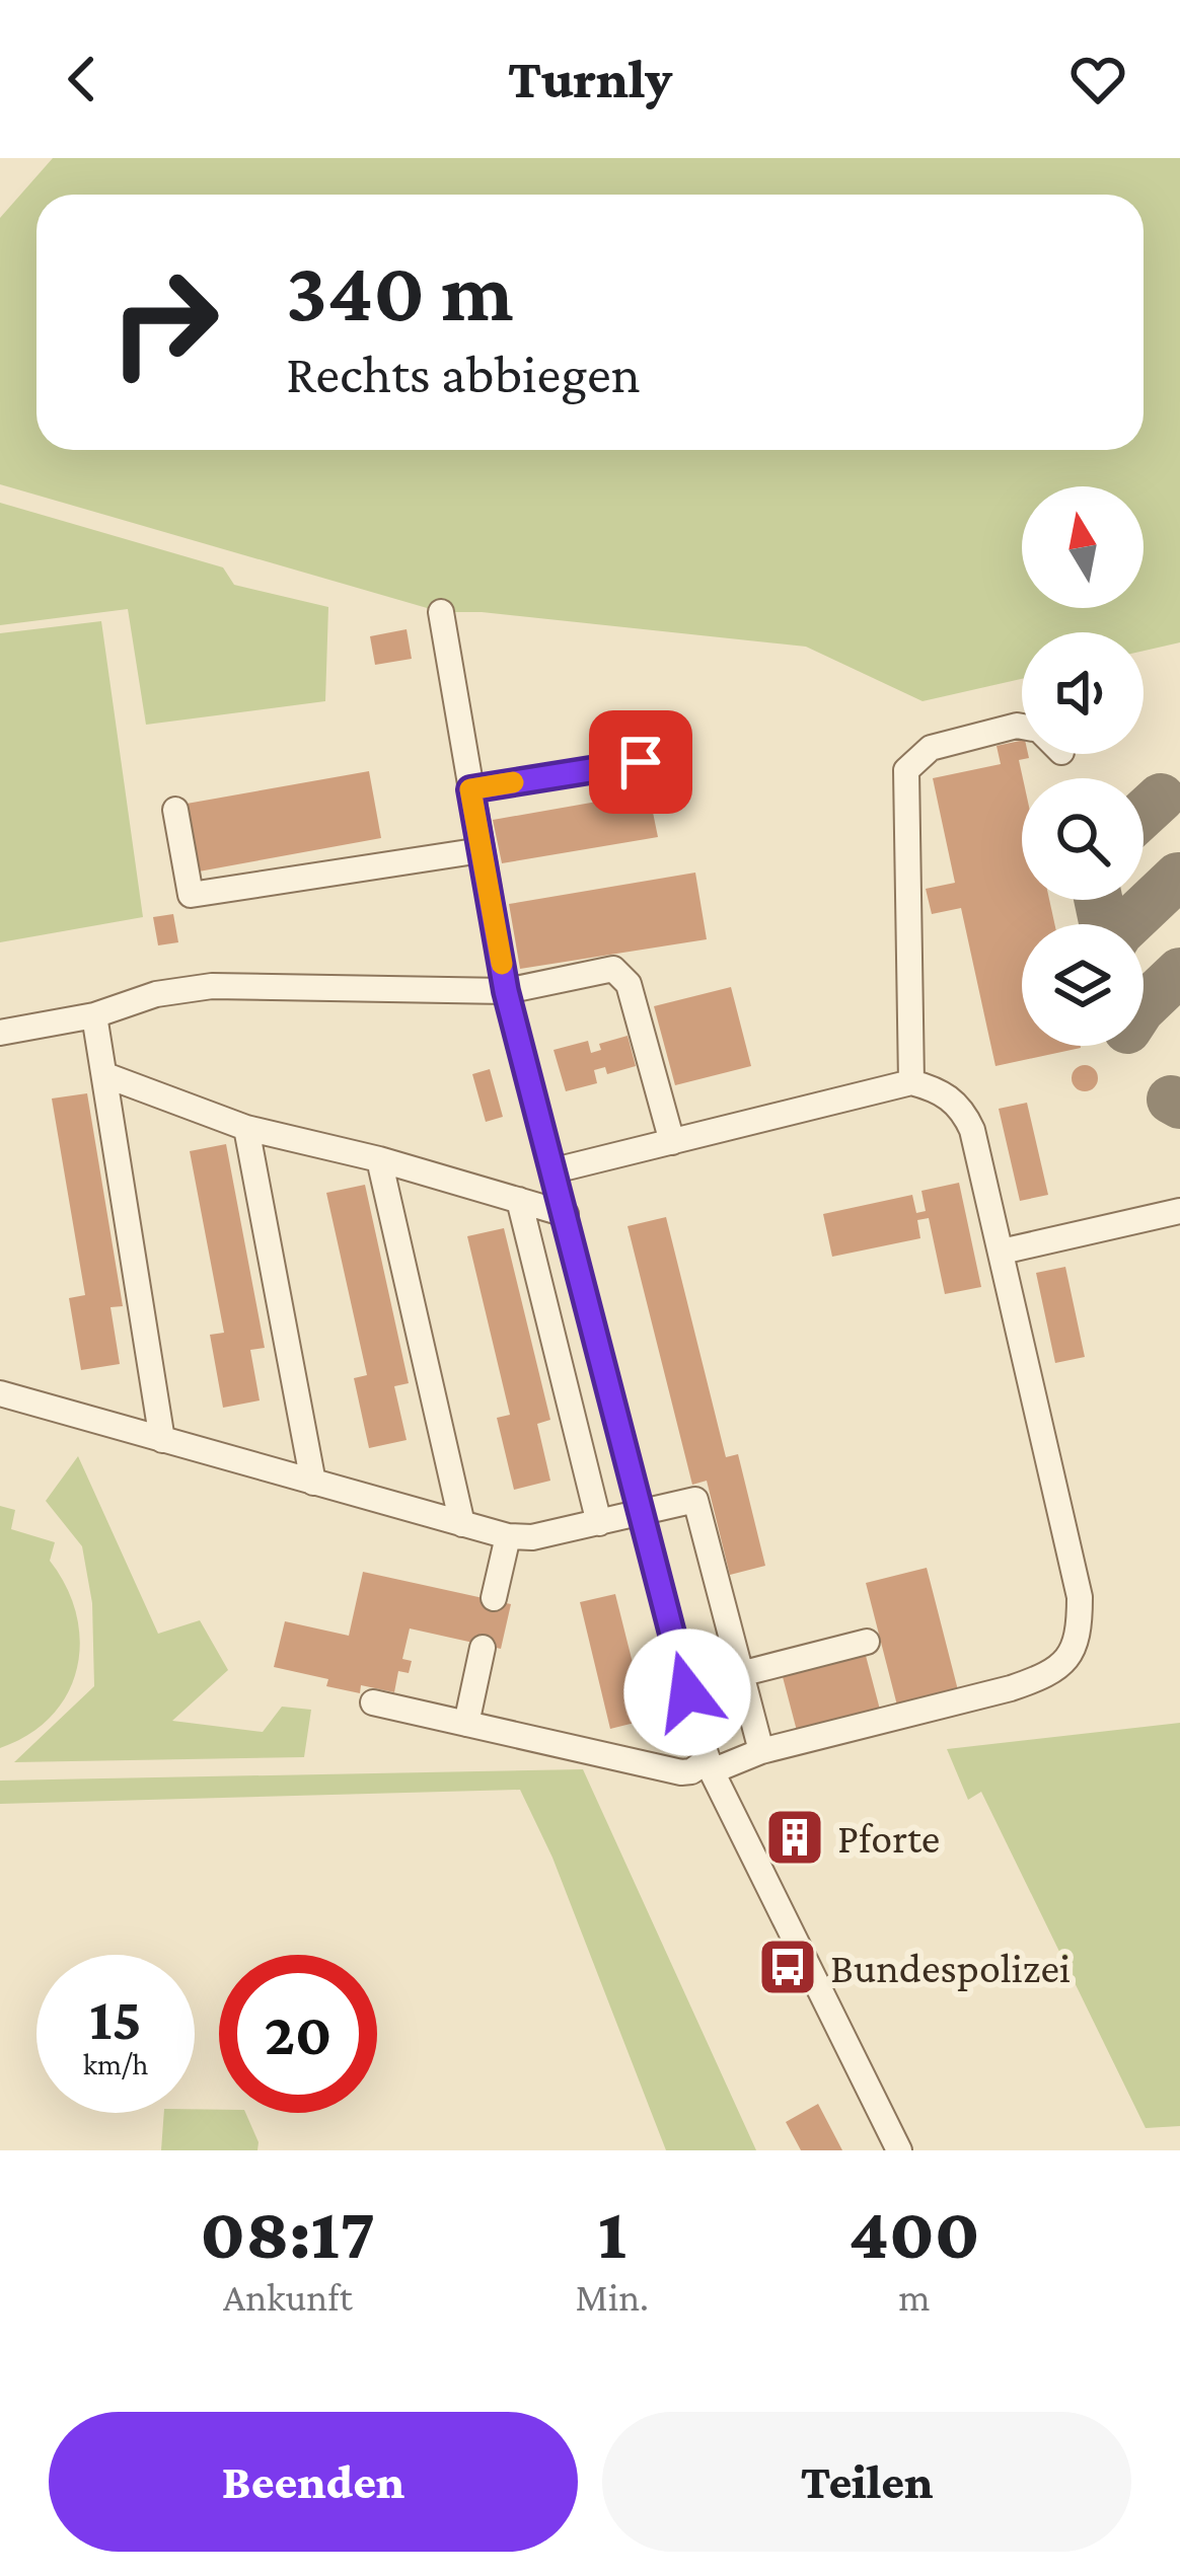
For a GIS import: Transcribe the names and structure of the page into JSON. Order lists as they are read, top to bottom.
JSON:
{
  "places": {
    "building": ["Pforte"],
    "bus stop": ["Bundespolizei"]
  },
  "north": "top",
  "page": {
    "header": "Turnly",
    "turn": ["340 m", "Rechts abbiegen"],
    "speed": "15 km/h",
    "limit": "20",
    "eta": [
      "08:17",
      "Ankunft",
      "1",
      "Min.",
      "400",
      "m"
    ],
    "buttons": ["Beenden", "Teilen"]
  }
}
